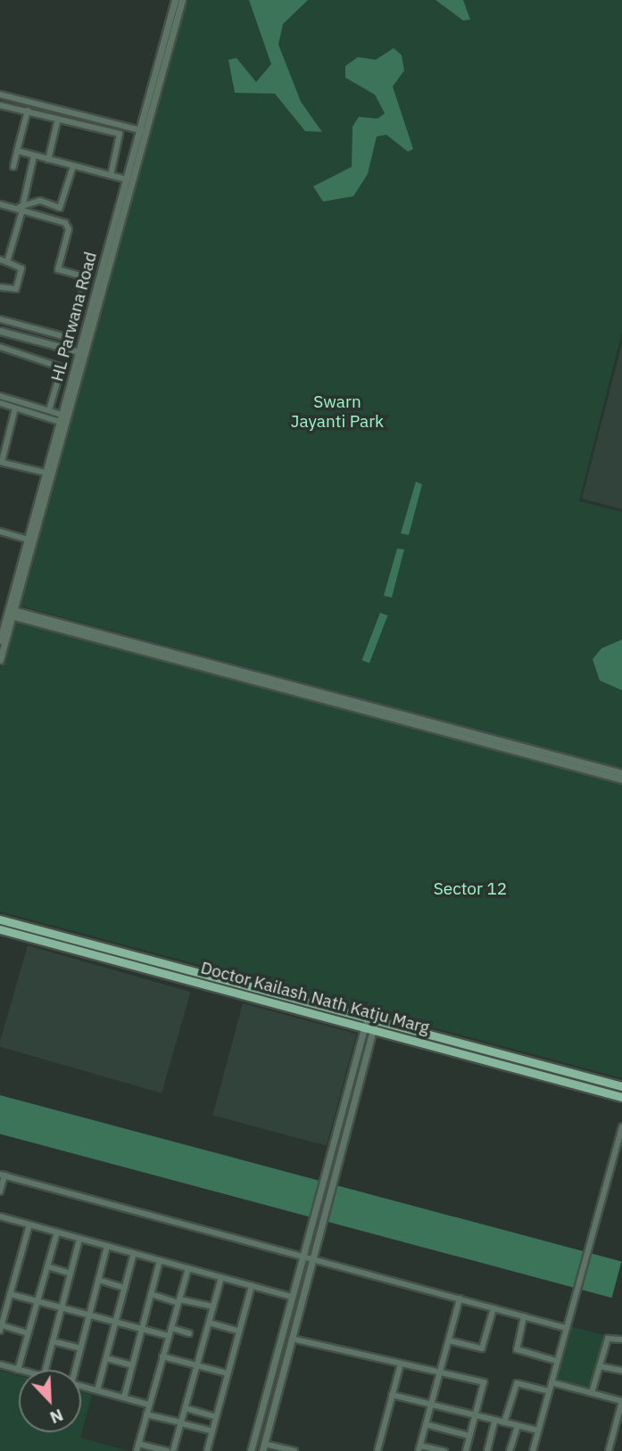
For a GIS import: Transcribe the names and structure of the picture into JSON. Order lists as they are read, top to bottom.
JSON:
{
  "streets": {
    "main road": ["Doctor Kailash Nath Katju Marg"],
    "street": ["HL Parwana Road"]
  },
  "parks": ["Swarn Jayanti Park", "Sector 12"],
  "north": "bottom right"
}
